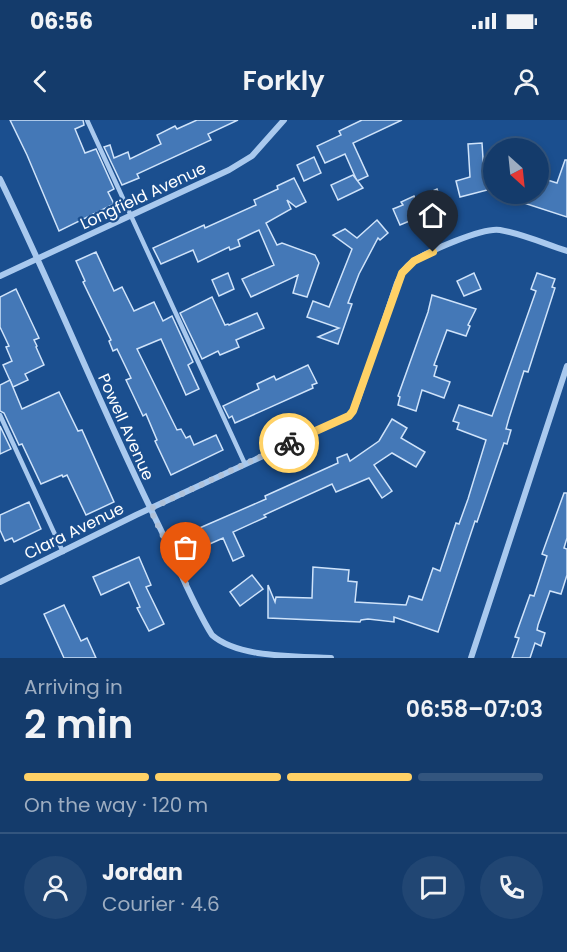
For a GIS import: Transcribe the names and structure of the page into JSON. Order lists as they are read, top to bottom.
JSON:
{
  "streets": {
    "street": ["Longfield Avenue", "Powell Avenue", "Clara Avenue"]
  },
  "crossings": [
    ["Longfield Avenue", "Powell Avenue"],
    ["Powell Avenue", "Clara Avenue"]
  ],
  "north": "bottom right",
  "page": {
    "status": "06:56",
    "header": "Forkly",
    "heading": ["2 min", "Arriving in", "06:58–07:03"],
    "panel": ["Jordan", "Courier · 4.6"],
    "bar": "On the way · 120 m"
  }
}
